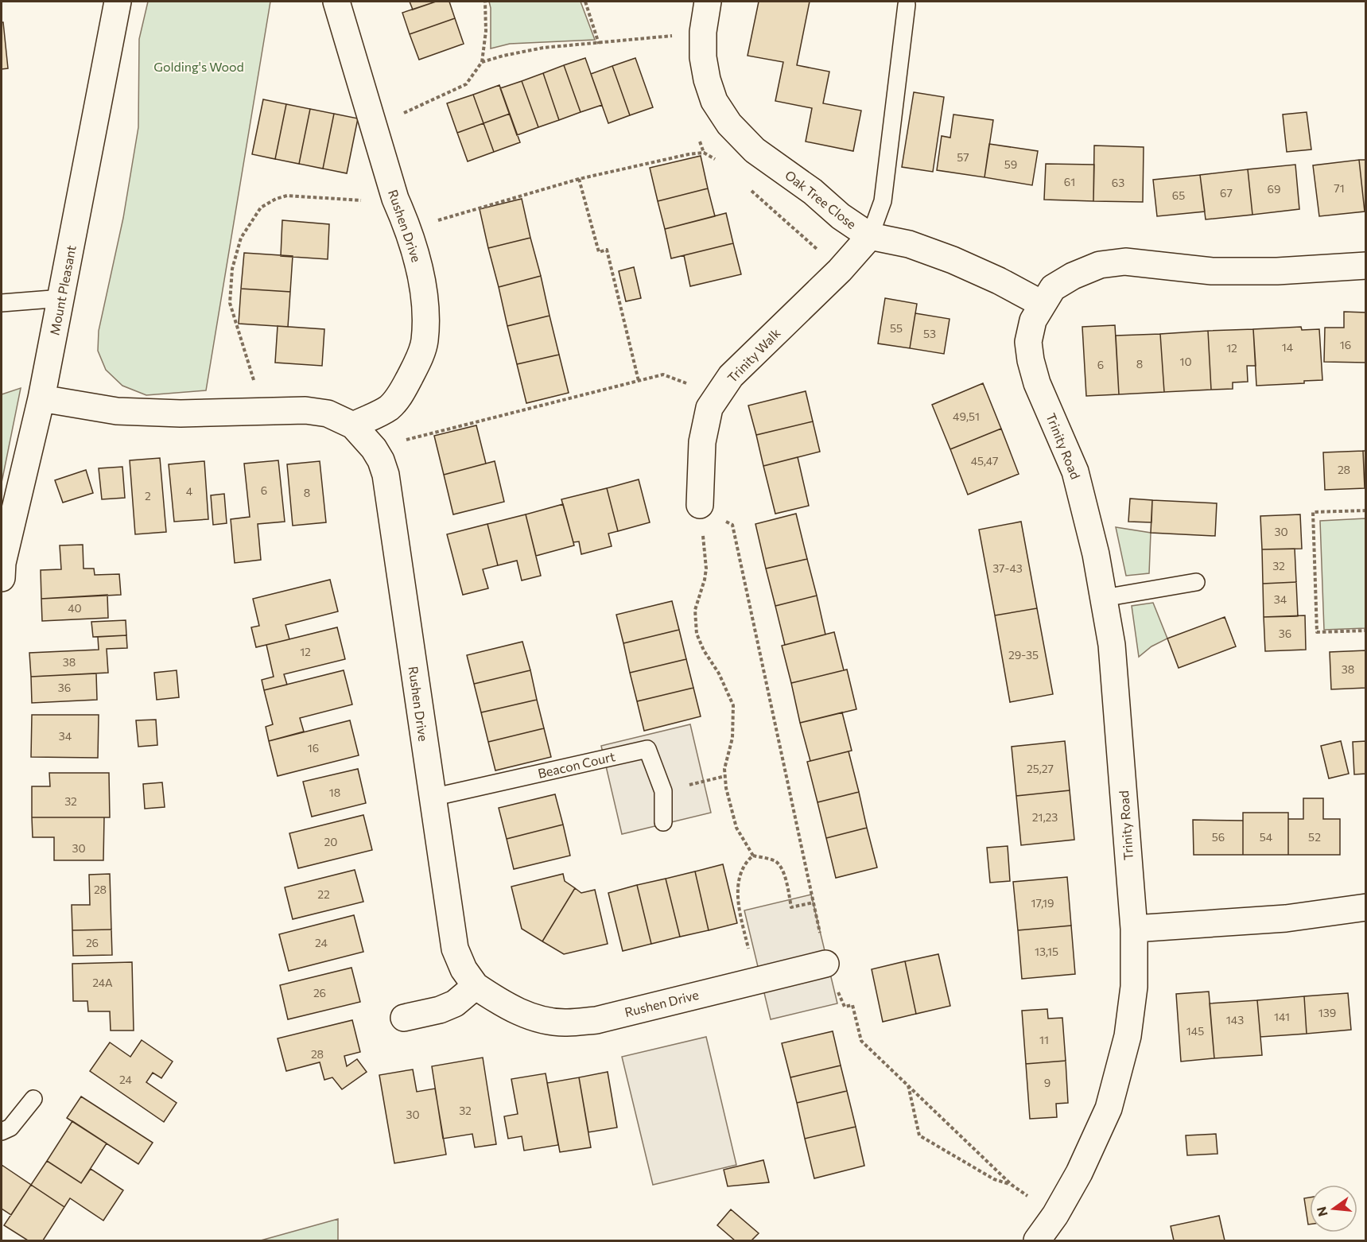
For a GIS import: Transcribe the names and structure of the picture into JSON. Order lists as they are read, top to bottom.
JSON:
{
  "streets": {
    "street": [
      "Oak Tree Close",
      "Rushen Drive",
      "Mount Pleasant",
      "Trinity Walk",
      "Trinity Road"
    ],
    "lane": ["Beacon Court"]
  },
  "crossings": [
    ["Oak Tree Close", "Trinity Walk"],
    ["Oak Tree Close", "Trinity Road"],
    ["Rushen Drive", "Mount Pleasant"],
    ["Rushen Drive", "Beacon Court"]
  ],
  "parks": ["Golding's Wood"],
  "house_numbers": [
    "57",
    "59",
    "61",
    "63",
    "71",
    "69",
    "67",
    "65",
    "55",
    "53",
    "16",
    "14",
    "12",
    "10",
    "8",
    "6",
    "49,51",
    "45,47",
    "28",
    "6",
    "4",
    "8",
    "2",
    "30",
    "32",
    "37-43",
    "34",
    "40",
    "36",
    "12",
    "29-35",
    "38",
    "38",
    "36",
    "34",
    "16",
    "25,27",
    "18",
    "32",
    "21,23",
    "56",
    "54",
    "52",
    "20",
    "30",
    "28",
    "22",
    "17,19",
    "26",
    "24",
    "13,15",
    "24A",
    "26",
    "139",
    "141",
    "143",
    "145",
    "11",
    "28",
    "24",
    "9",
    "32",
    "30"
  ],
  "north": "left"
}
